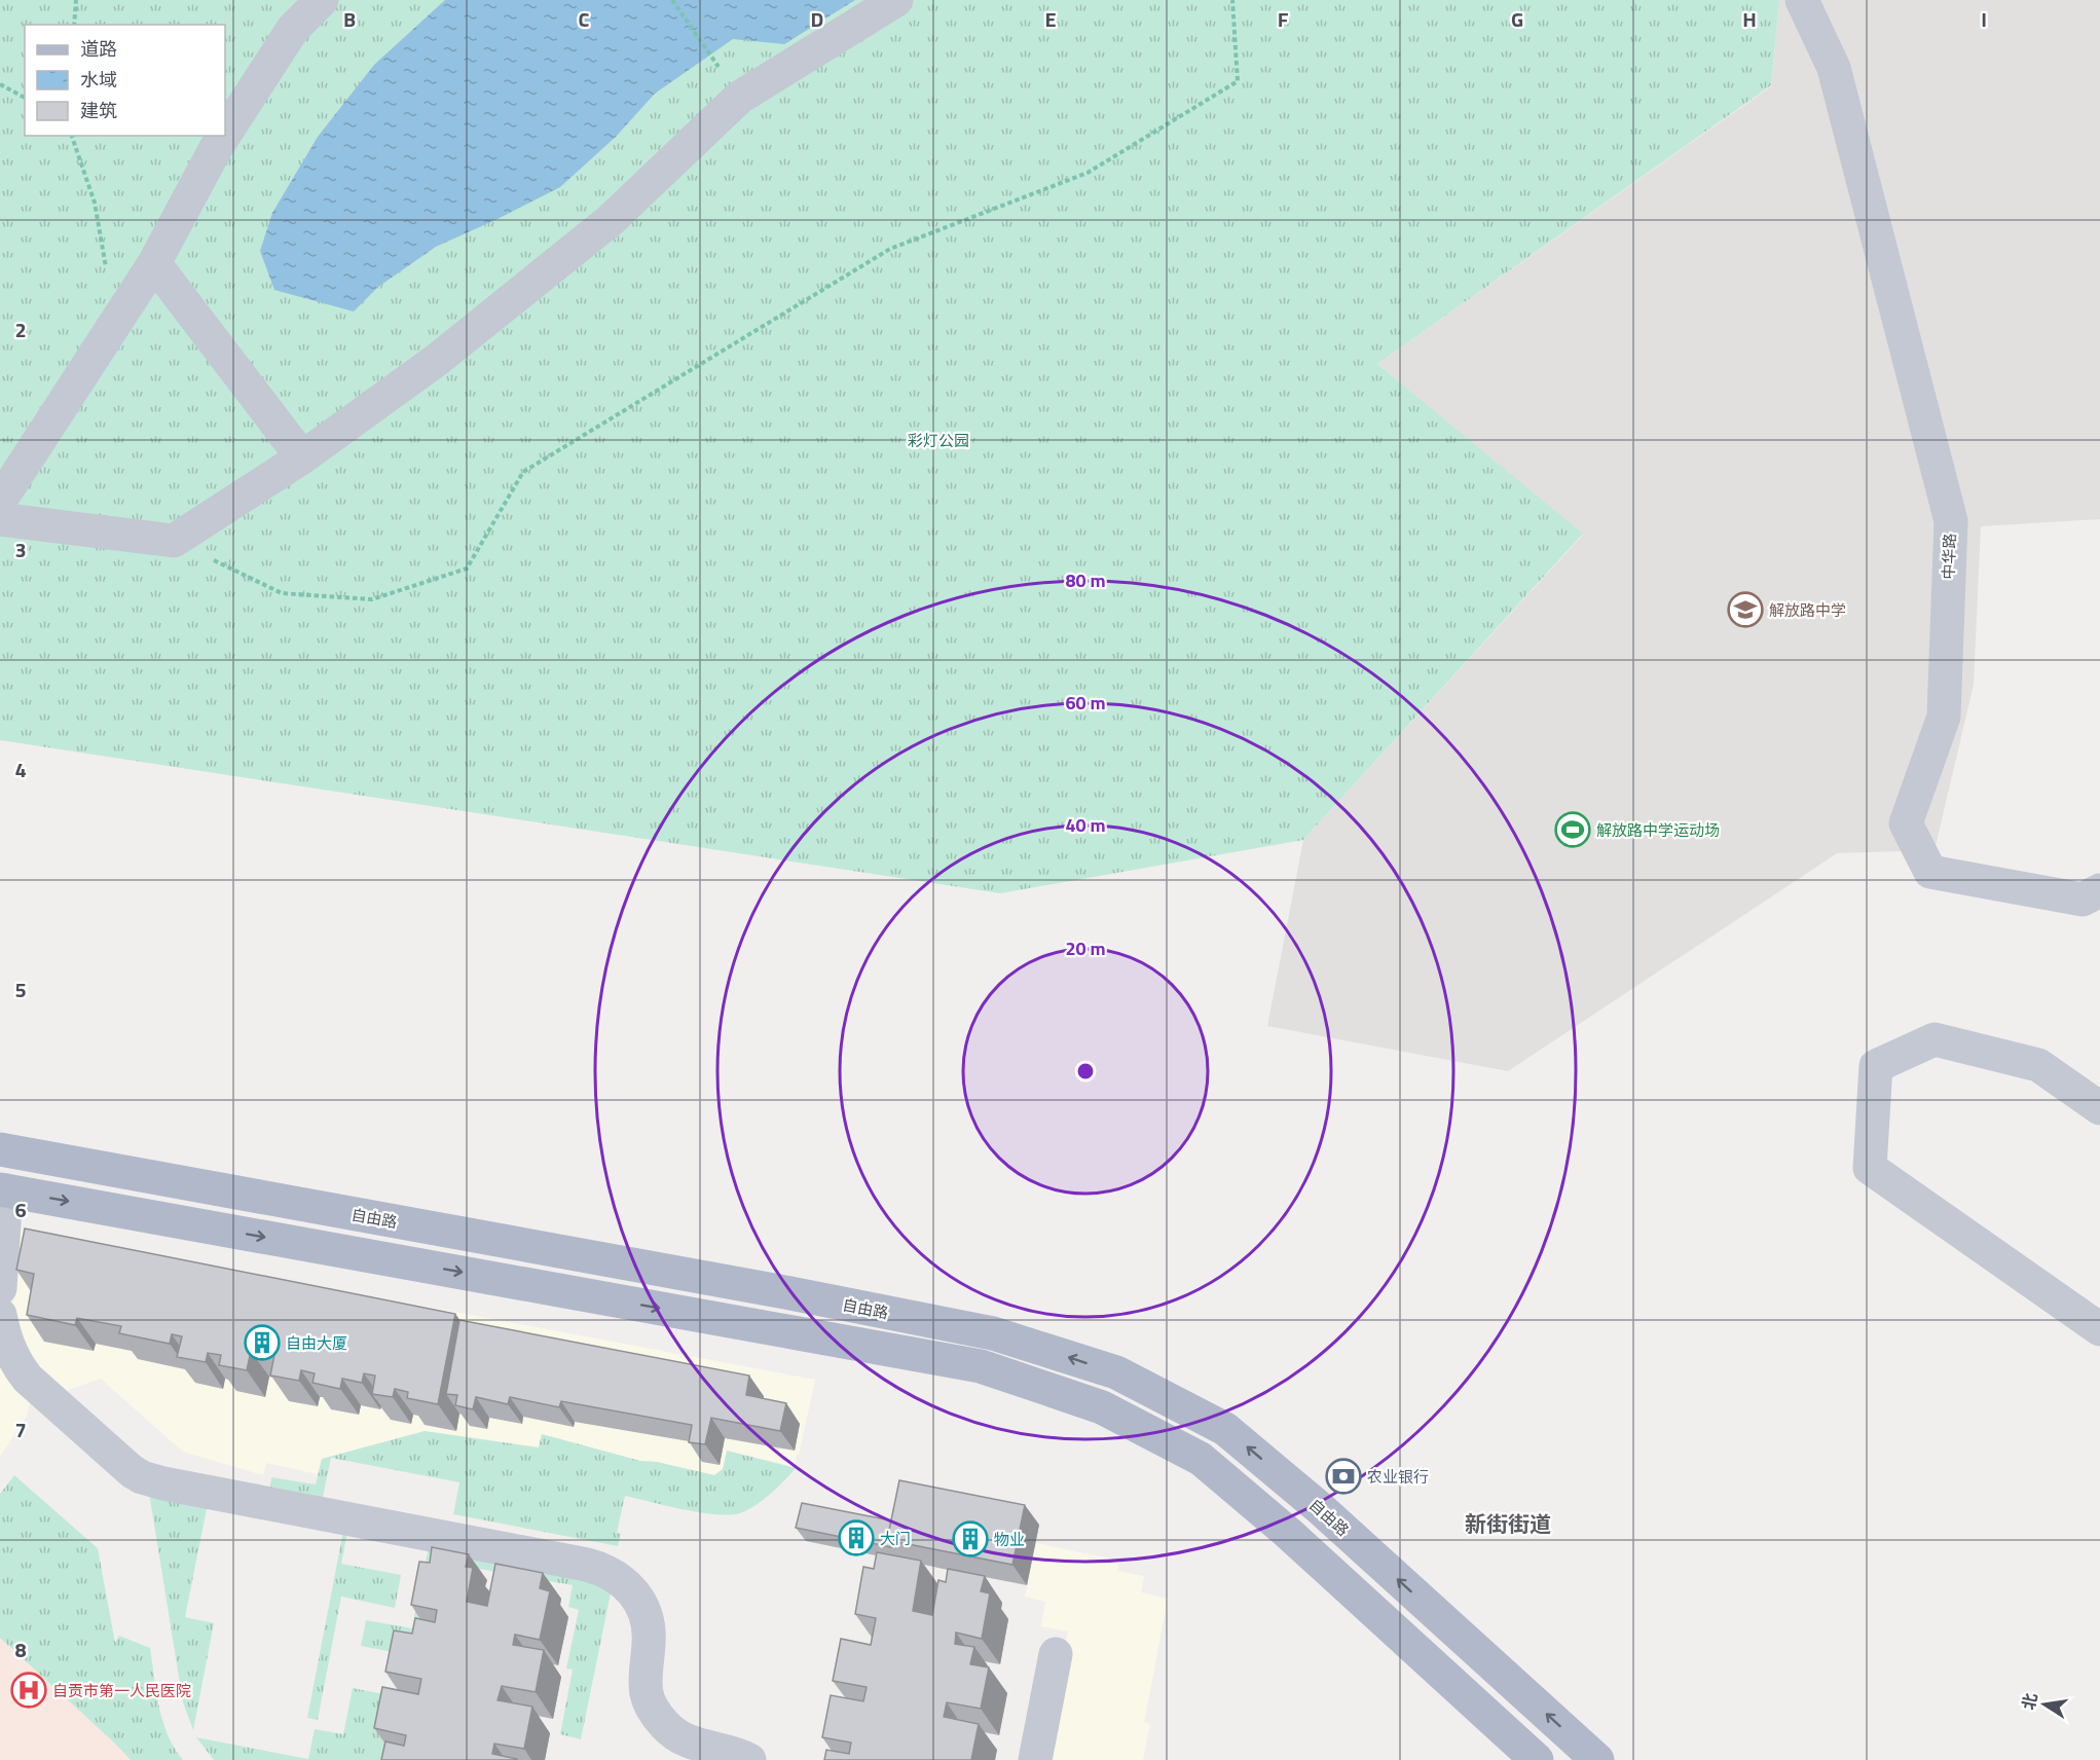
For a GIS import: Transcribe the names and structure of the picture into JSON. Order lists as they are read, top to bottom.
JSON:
{
  "streets": {
    "main road": ["自由路"],
    "street": ["中华路"]
  },
  "districts": ["新街街道"],
  "parks": ["彩灯公园"],
  "places": {
    "school or university": ["解放路中学"],
    "sports": ["解放路中学运动场"],
    "building": ["自由大厦", "大门", "物业"],
    "bank": ["农业银行"],
    "hospital": ["自贡市第一人民医院"]
  },
  "legend": ["道路", "水域", "建筑"],
  "north": "left",
  "grid": {
    "columns": [
      "B",
      "C",
      "D",
      "E",
      "F",
      "G",
      "H",
      "I"
    ],
    "rows": [
      "2",
      "3",
      "4",
      "5",
      "6",
      "7",
      "8"
    ]
  },
  "rings": [
    "80 m",
    "60 m",
    "40 m",
    "20 m"
  ]
}
